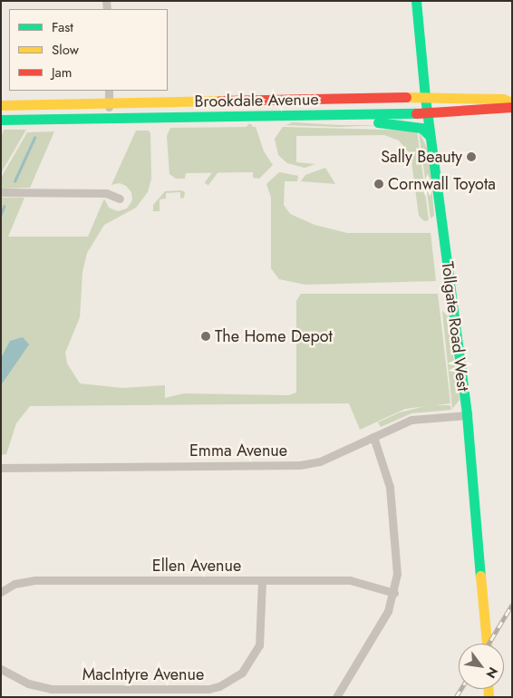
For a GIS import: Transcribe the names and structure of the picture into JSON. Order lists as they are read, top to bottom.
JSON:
{
  "streets": {
    "main road": ["Brookdale Avenue", "Tollgate Road West"],
    "street": ["Emma Avenue", "Ellen Avenue", "MacIntyre Avenue"]
  },
  "crossings": [
    ["Brookdale Avenue", "Tollgate Road West"],
    ["Tollgate Road West", "Emma Avenue"],
    ["Ellen Avenue", "MacIntyre Avenue"]
  ],
  "places": ["Sally Beauty", "Cornwall Toyota", "The Home Depot"],
  "legend": ["Fast", "Slow", "Jam"],
  "north": "bottom right"
}
